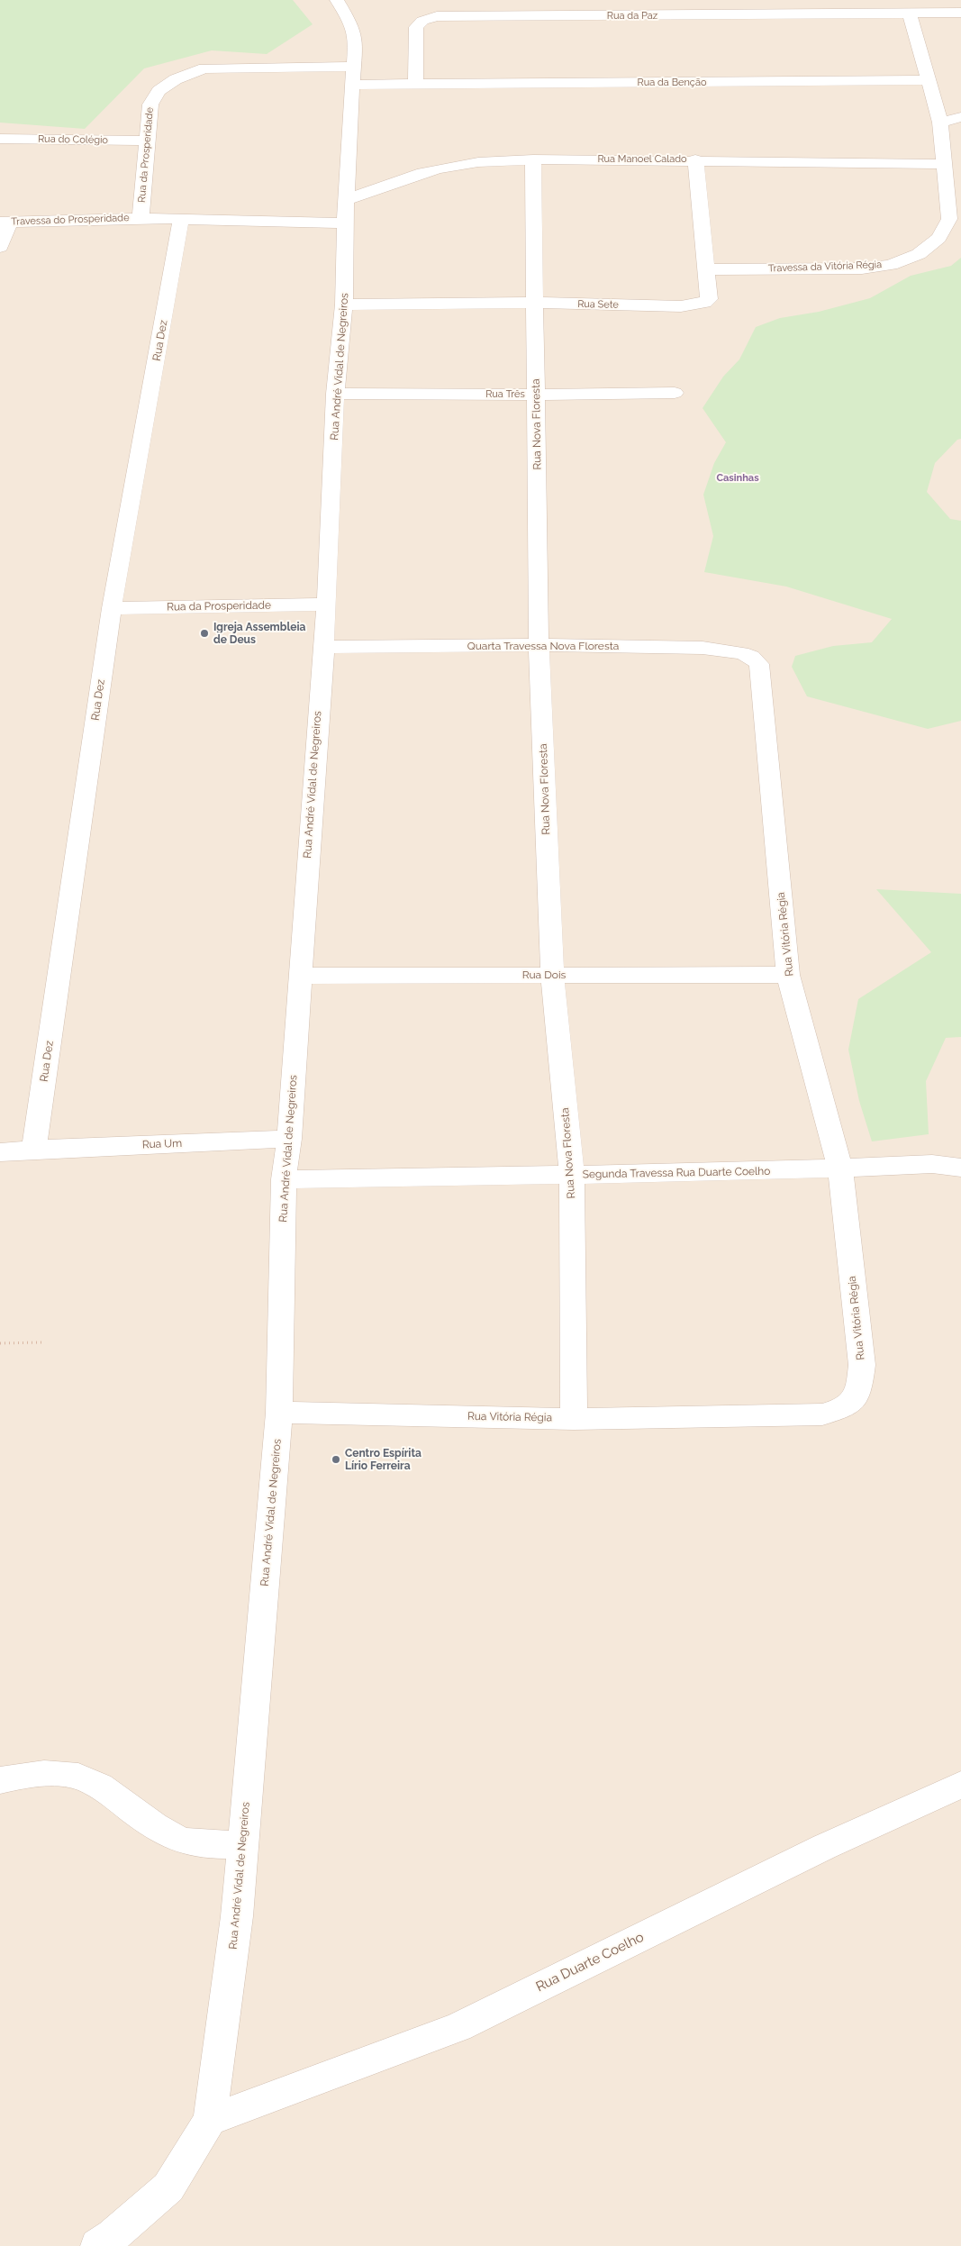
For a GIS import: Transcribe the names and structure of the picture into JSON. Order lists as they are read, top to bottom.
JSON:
{
  "streets": {
    "street": [
      "Rua da Paz",
      "Rua da Benção",
      "Rua do Colégio",
      "Rua da Prosperidade",
      "Rua Manoel Calado",
      "Travessa do Prosperidade",
      "Travessa da Vitória Régia",
      "Rua Sete",
      "Rua Dez",
      "Rua André Vidal de Negreiros",
      "Rua Três",
      "Rua Nova Floresta",
      "Quarta Travessa Nova Floresta",
      "Rua Vitória Régia",
      "Rua Dois",
      "Rua Um",
      "Segunda Travessa Rua Duarte Coelho",
      "Rua Duarte Coelho"
    ]
  },
  "crossings": [
    ["Rua da Paz", "Rua da Benção"],
    ["Rua do Colégio", "Rua da Prosperidade"],
    ["Rua da Prosperidade", "Rua Manoel Calado"],
    ["Rua da Prosperidade", "Travessa do Prosperidade"],
    ["Rua da Prosperidade", "Rua Dez"],
    ["Rua da Prosperidade", "Rua André Vidal de Negreiros"],
    ["Rua Manoel Calado", "Travessa da Vitória Régia"],
    ["Rua Manoel Calado", "Rua Sete"],
    ["Rua Manoel Calado", "Rua André Vidal de Negreiros"],
    ["Rua Manoel Calado", "Rua Nova Floresta"],
    ["Travessa da Vitória Régia", "Rua Sete"],
    ["Rua Sete", "Rua André Vidal de Negreiros"],
    ["Rua Sete", "Rua Nova Floresta"],
    ["Rua Dez", "Rua Um"],
    ["Rua André Vidal de Negreiros", "Rua Três"],
    ["Rua André Vidal de Negreiros", "Quarta Travessa Nova Floresta"],
    ["Rua André Vidal de Negreiros", "Rua Vitória Régia"],
    ["Rua André Vidal de Negreiros", "Rua Dois"],
    ["Rua André Vidal de Negreiros", "Rua Um"],
    ["Rua André Vidal de Negreiros", "Segunda Travessa Rua Duarte Coelho"],
    ["Rua André Vidal de Negreiros", "Rua Duarte Coelho"],
    ["Rua Três", "Rua Nova Floresta"],
    ["Rua Nova Floresta", "Quarta Travessa Nova Floresta"],
    ["Rua Nova Floresta", "Rua Vitória Régia"],
    ["Rua Nova Floresta", "Rua Dois"],
    ["Rua Nova Floresta", "Segunda Travessa Rua Duarte Coelho"],
    ["Quarta Travessa Nova Floresta", "Rua Vitória Régia"],
    ["Rua Vitória Régia", "Rua Dois"],
    ["Rua Vitória Régia", "Segunda Travessa Rua Duarte Coelho"]
  ],
  "districts": ["Casinhas"],
  "places": ["Igreja Assembleia de Deus", "Centro Espírita Lírio Ferreira"]
}
